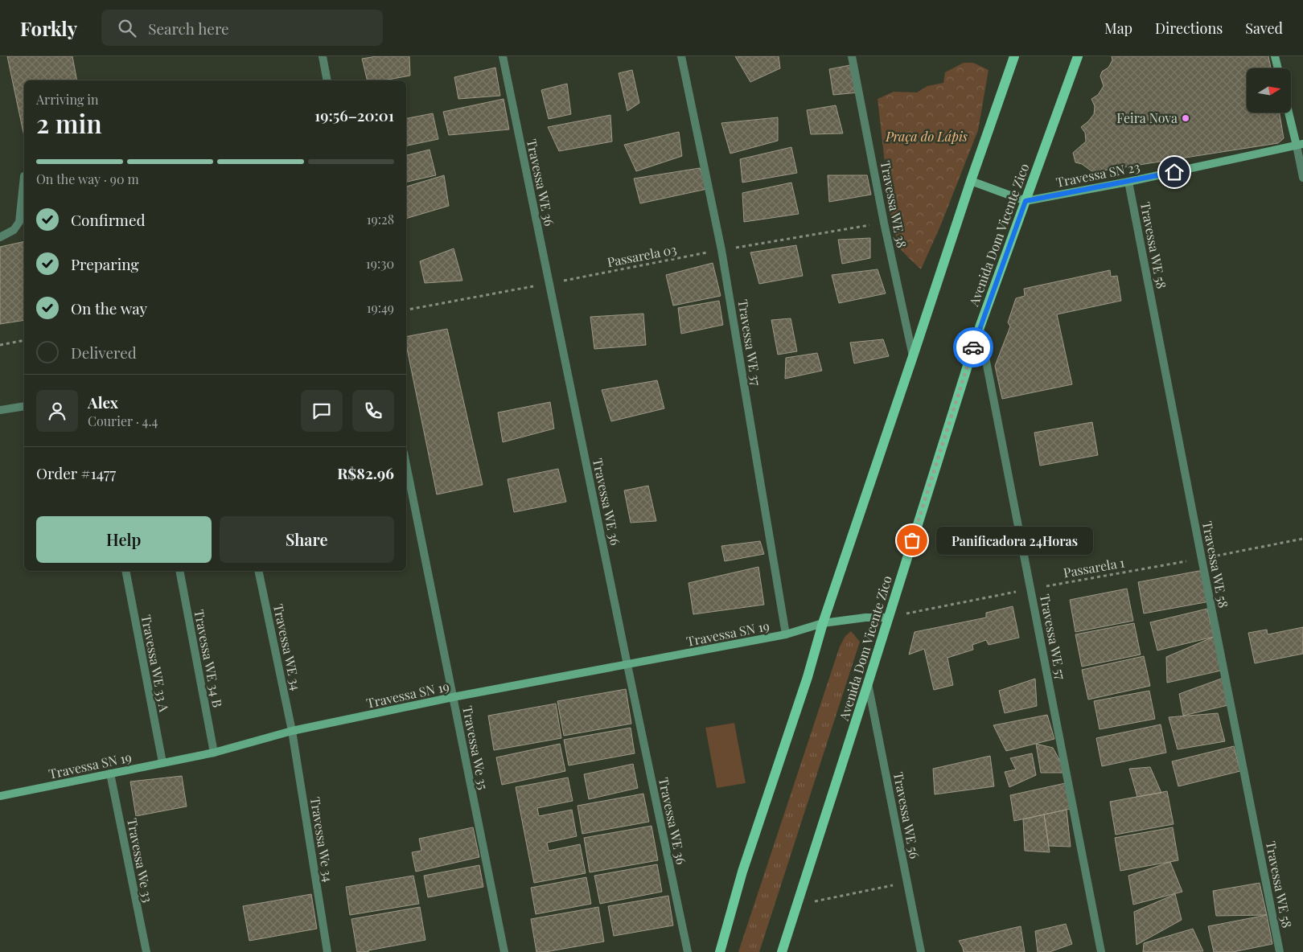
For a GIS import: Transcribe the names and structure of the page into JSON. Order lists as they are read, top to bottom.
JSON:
{
  "streets": {
    "main road": ["Travessa SN 23", "Avenida Dom Vicente Zico", "Travessa SN 19"],
    "street": [
      "Travessa WE 36",
      "Travessa WE 38",
      "Travessa WE 58",
      "Travessa WE 37",
      "Travessa WE 57",
      "Travessa WE 34",
      "Travessa WE 34 B",
      "Travessa WE 33 A",
      "Travessa We 35",
      "Travessa WE 56",
      "Travessa We 34",
      "Travessa We 33"
    ],
    "path": ["Passarela 03", "Passarela 1"]
  },
  "crossings": [
    ["Travessa SN 23", "Avenida Dom Vicente Zico"],
    ["Travessa SN 23", "Travessa WE 58"],
    ["Travessa WE 36", "Passarela 03"],
    ["Travessa WE 36", "Travessa SN 19"],
    ["Travessa WE 38", "Passarela 03"],
    ["Avenida Dom Vicente Zico", "Passarela 1"],
    ["Avenida Dom Vicente Zico", "Travessa SN 19"],
    ["Avenida Dom Vicente Zico", "Travessa WE 57"],
    ["Avenida Dom Vicente Zico", "Travessa WE 56"],
    ["Travessa WE 58", "Passarela 1"],
    ["Passarela 03", "Travessa WE 37"],
    ["Travessa WE 37", "Travessa SN 19"],
    ["Passarela 1", "Travessa SN 19"],
    ["Passarela 1", "Travessa WE 57"],
    ["Travessa SN 19", "Travessa WE 34"],
    ["Travessa SN 19", "Travessa WE 34 B"],
    ["Travessa SN 19", "Travessa WE 33 A"],
    ["Travessa SN 19", "Travessa We 35"],
    ["Travessa SN 19", "Travessa We 34"],
    ["Travessa SN 19", "Travessa We 33"],
    ["Travessa WE 34", "Travessa We 34"]
  ],
  "parks": ["Praça do Lápis"],
  "places": ["Feira Nova", "Panificadora 24Horas"],
  "north": "right",
  "page": {
    "header": "Forkly",
    "search": "Search here",
    "nav": ["Map", "Directions", "Saved"],
    "heading": ["2 min", "Arriving in", "19:56–20:01"],
    "panel": [
      "Alex",
      "Courier · 4.4",
      "Order #1477",
      "R$82.96"
    ],
    "bar": "On the way · 90 m",
    "list": [
      ["Confirmed", "19:28"],
      ["Preparing", "19:30"],
      ["On the way", "19:49"],
      "Delivered"
    ],
    "buttons": ["Help", "Share"],
    "bubble": "Panificadora 24Horas"
  }
}
